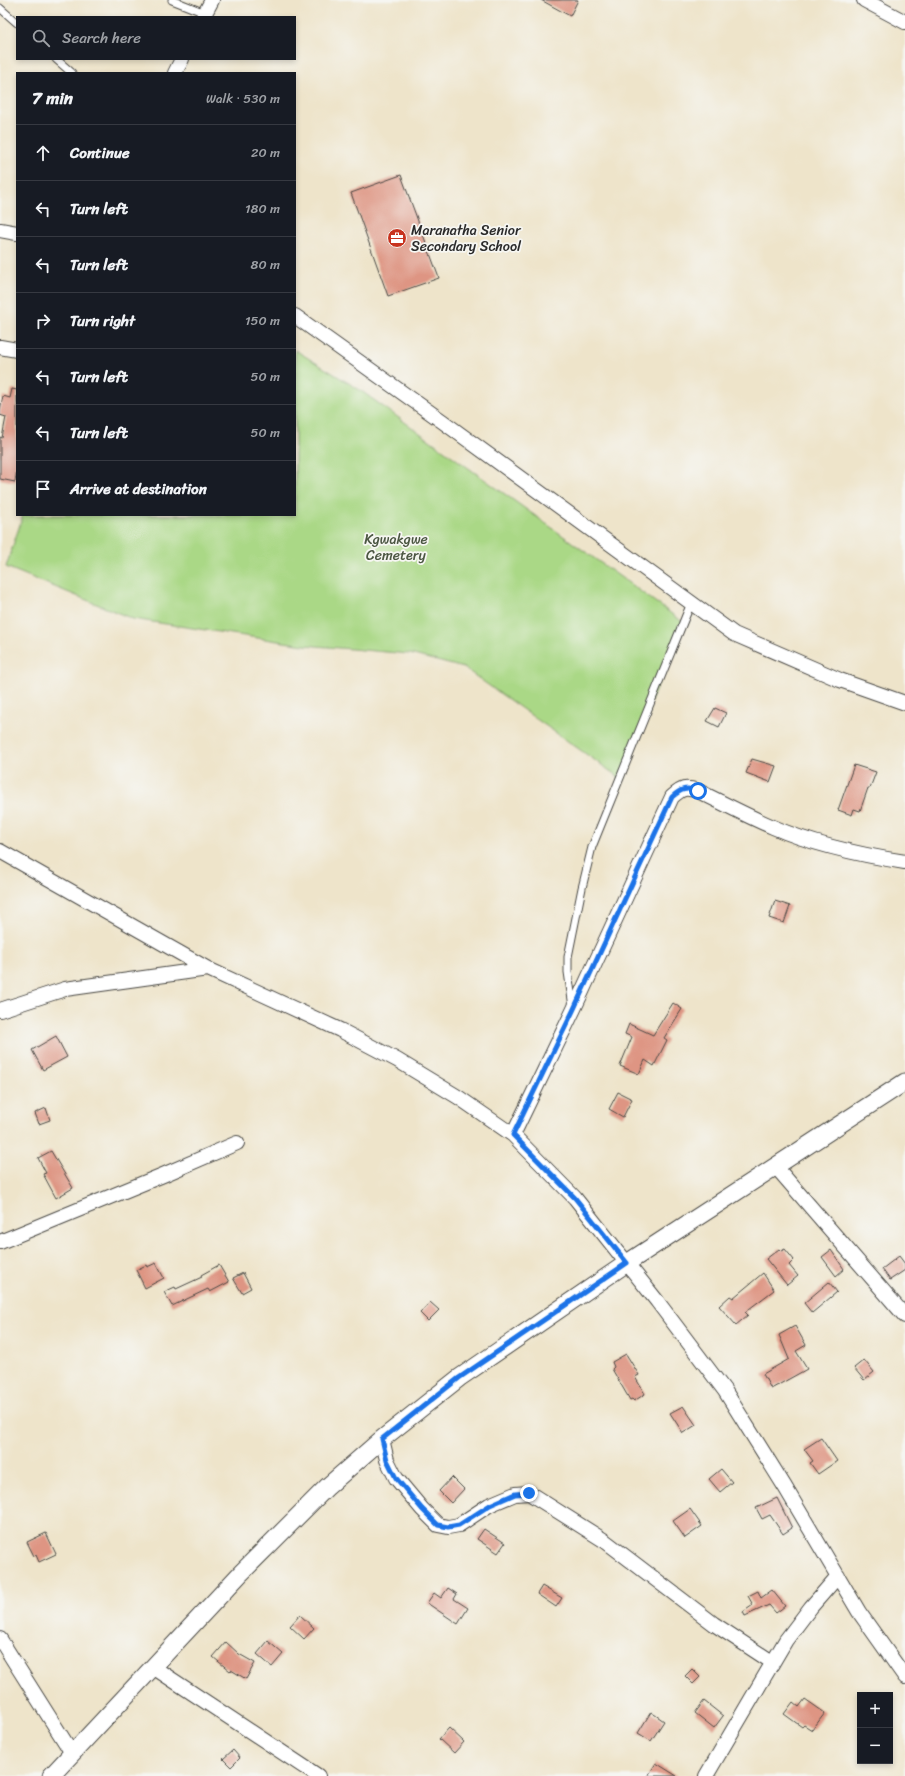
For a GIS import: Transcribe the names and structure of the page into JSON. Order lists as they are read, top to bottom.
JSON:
{
  "parks": ["Kgwakgwe Cemetery"],
  "places": {
    "office": ["Maranatha Senior Secondary School"]
  },
  "page": {
    "search": "Search here",
    "heading": ["7 min", "Walk · 530 m"],
    "list": [
      ["Continue", "20 m"],
      ["Turn left", "180 m"],
      ["Turn left", "80 m"],
      ["Turn right", "150 m"],
      ["Turn left", "50 m"],
      ["Turn left", "50 m"],
      "Arrive at destination"
    ],
    "map_buttons": ["+", "−"]
  }
}
